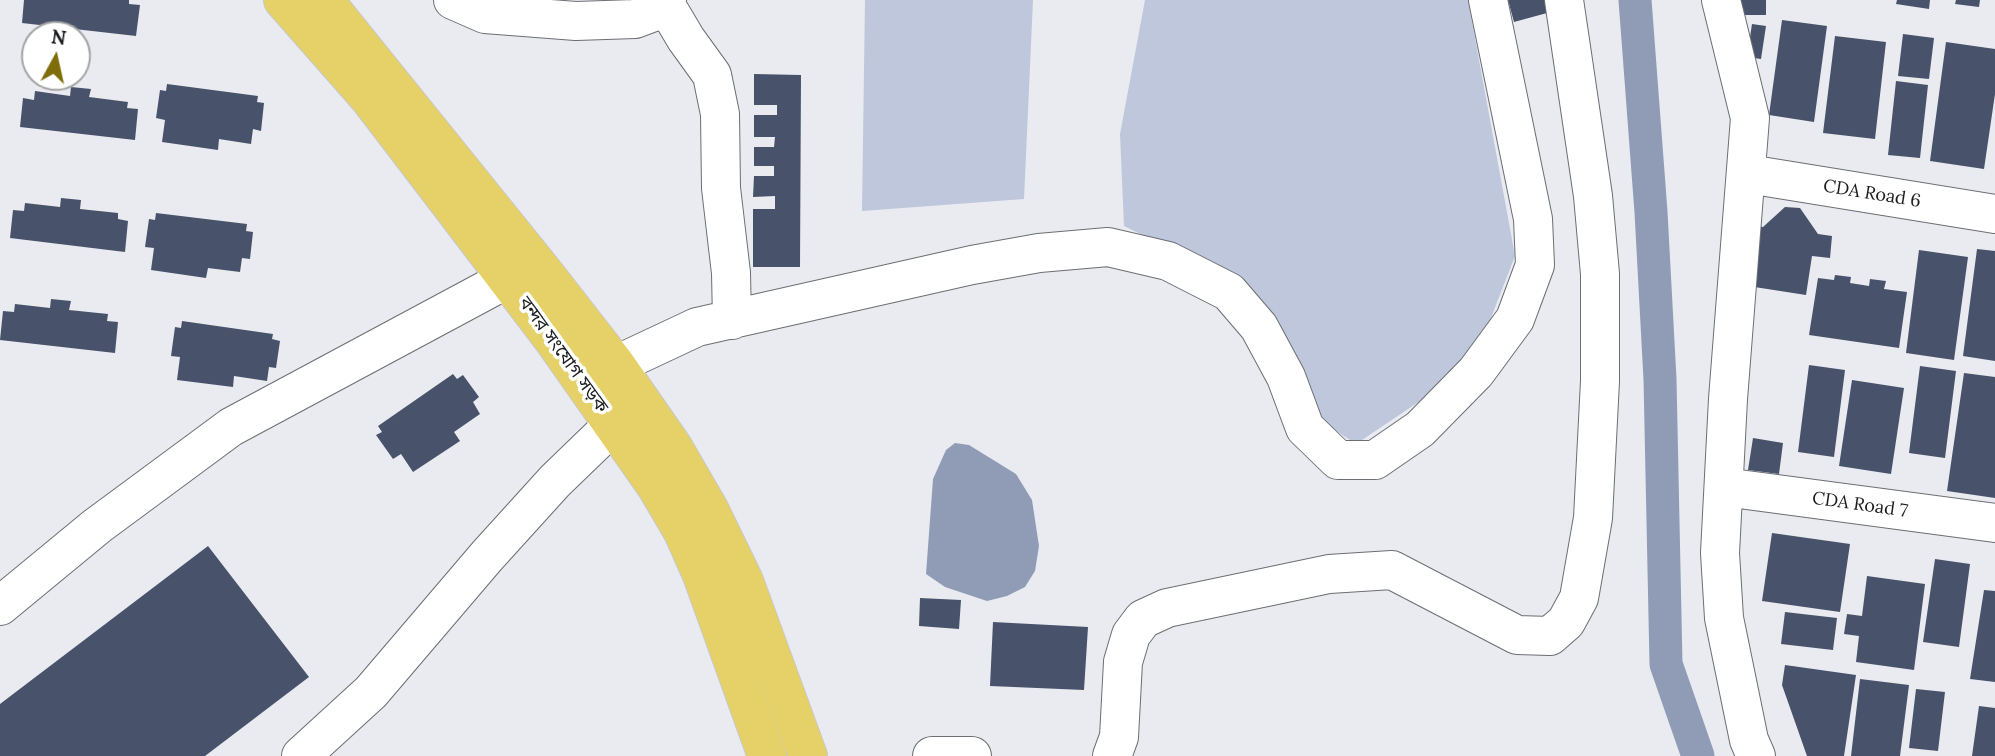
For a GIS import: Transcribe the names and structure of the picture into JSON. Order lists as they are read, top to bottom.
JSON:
{
  "streets": {
    "highway": ["বন্দর সংযোগ সড়ক"],
    "street": ["CDA Road 6", "CDA Road 7"]
  },
  "north": "top"
}
